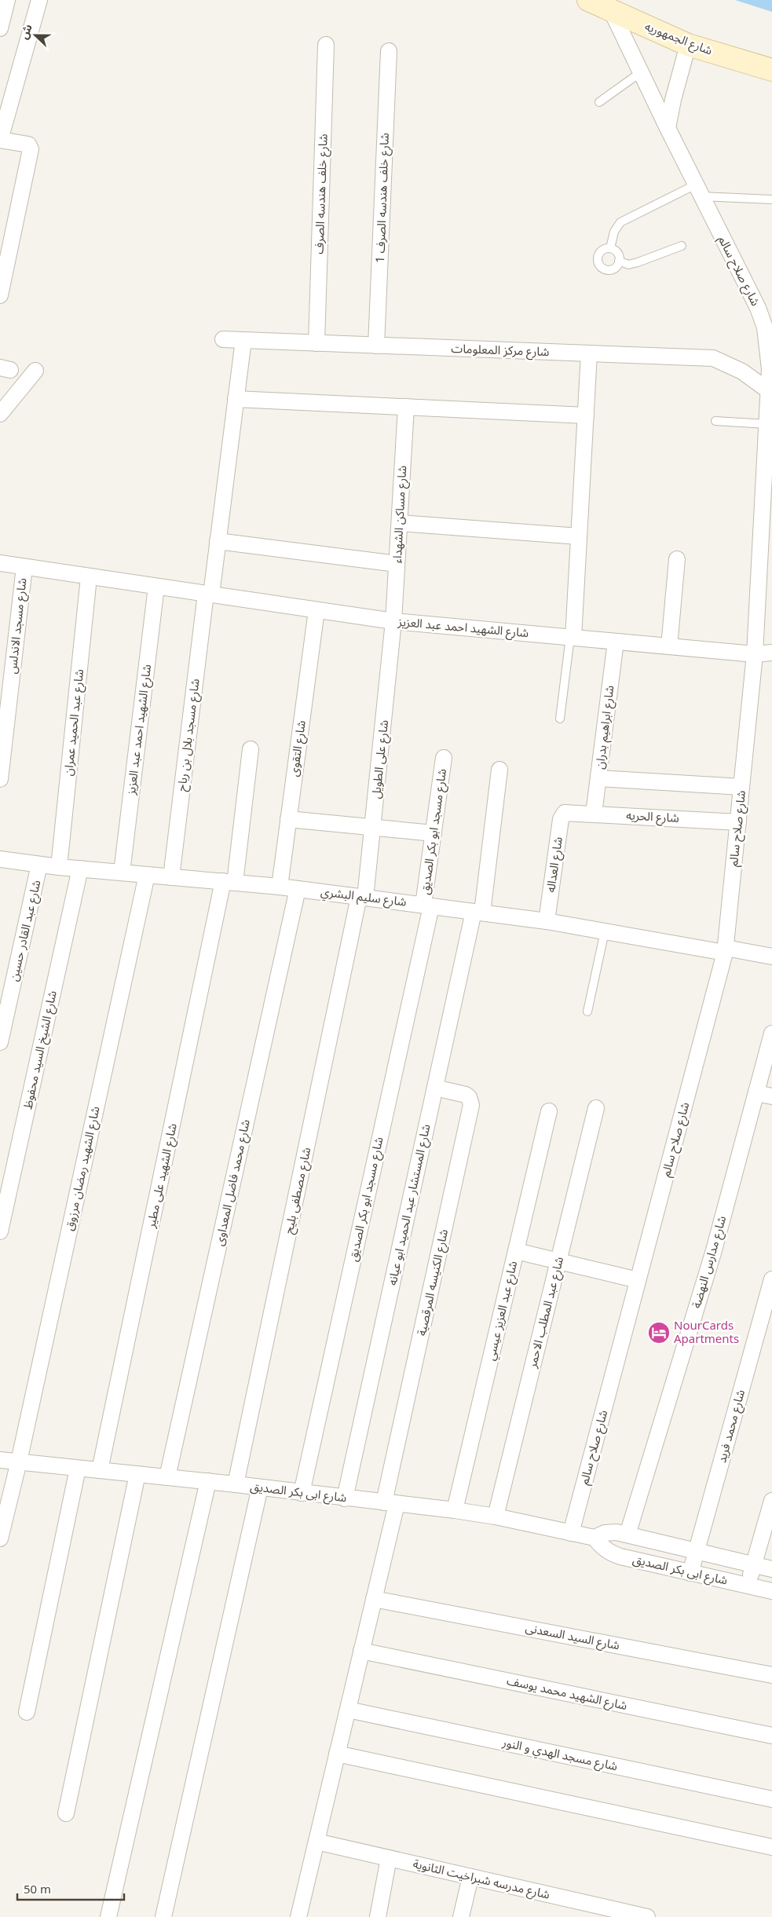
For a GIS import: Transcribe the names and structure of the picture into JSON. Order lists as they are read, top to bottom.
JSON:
{
  "streets": {
    "street": [
      "شارع الجمهوريه",
      "شارع خلف هندسه الصرف",
      "شارع خلف هندسه الصرف 1",
      "شارع صلاح سالم",
      "شارع مركز المعلومات",
      "شارع مساكن الشهداء",
      "شارع مسجد الاندلس",
      "شارع الشهيد احمد عبد العزيز",
      "شارع عبد الحميد عمران",
      "شارع ابراهيم بدران",
      "شارع مسجد بلال بن رباح",
      "شارع التقوى",
      "شارع على الطويل",
      "شارع الحريه",
      "شارع مسجد ابو بكر الصديق",
      "شارع العداله",
      "شارع سليم البشري",
      "شارع عبد القادر حسين",
      "شارع الشيخ السيد محفوظ",
      "شارع الشهيد رمضان مرزوق",
      "شارع الشهيد على مطير",
      "شارع محمد فاضل المعداوى",
      "شارع مصطفى بليح",
      "شارع المستشار عبد الحميد ابو عيانه",
      "شارع مدارس النهضة",
      "شارع الكنيسه المرقصية",
      "شارع عبد العزيز عيسي",
      "شارع عبد المطلب الاحمر",
      "شارع محمد فريد",
      "شارع ابى بكر الصديق",
      "شارع السيد السعدنى",
      "شارع الشهيد محمد يوسف",
      "شارع مسجد الهدي و النور",
      "شارع مدرسه شبراخيت الثانوية"
    ]
  },
  "crossings": [
    ["شارع الجمهوريه", "شارع صلاح سالم"],
    ["شارع خلف هندسه الصرف", "شارع مركز المعلومات"],
    ["شارع خلف هندسه الصرف 1", "شارع مركز المعلومات"],
    ["شارع صلاح سالم", "شارع مركز المعلومات"],
    ["شارع صلاح سالم", "شارع الشهيد احمد عبد العزيز"],
    ["شارع صلاح سالم", "شارع الحريه"],
    ["شارع صلاح سالم", "شارع سليم البشري"],
    ["شارع صلاح سالم", "شارع ابى بكر الصديق"],
    ["شارع مركز المعلومات", "شارع مسجد بلال بن رباح"],
    ["شارع مساكن الشهداء", "شارع الشهيد احمد عبد العزيز"],
    ["شارع مساكن الشهداء", "شارع على الطويل"],
    ["شارع مسجد الاندلس", "شارع الشهيد احمد عبد العزيز"],
    ["شارع الشهيد احمد عبد العزيز", "شارع عبد الحميد عمران"],
    ["شارع الشهيد احمد عبد العزيز", "شارع ابراهيم بدران"],
    ["شارع الشهيد احمد عبد العزيز", "شارع مسجد بلال بن رباح"],
    ["شارع الشهيد احمد عبد العزيز", "شارع التقوى"],
    ["شارع الشهيد احمد عبد العزيز", "شارع على الطويل"],
    ["شارع الشهيد احمد عبد العزيز", "شارع سليم البشري"],
    ["شارع عبد الحميد عمران", "شارع سليم البشري"],
    ["شارع ابراهيم بدران", "شارع الحريه"],
    ["شارع مسجد بلال بن رباح", "شارع سليم البشري"],
    ["شارع التقوى", "شارع سليم البشري"],
    ["شارع على الطويل", "شارع سليم البشري"],
    ["شارع على الطويل", "شارع مصطفى بليح"],
    ["شارع الحريه", "شارع العداله"],
    ["شارع مسجد ابو بكر الصديق", "شارع سليم البشري"],
    ["شارع مسجد ابو بكر الصديق", "شارع ابى بكر الصديق"],
    ["شارع العداله", "شارع سليم البشري"],
    ["شارع سليم البشري", "شارع عبد القادر حسين"],
    ["شارع سليم البشري", "شارع الشيخ السيد محفوظ"],
    ["شارع سليم البشري", "شارع الشهيد رمضان مرزوق"],
    ["شارع سليم البشري", "شارع الشهيد على مطير"],
    ["شارع سليم البشري", "شارع محمد فاضل المعداوى"],
    ["شارع سليم البشري", "شارع مصطفى بليح"],
    ["شارع سليم البشري", "شارع المستشار عبد الحميد ابو عيانه"],
    ["شارع الشهيد رمضان مرزوق", "شارع ابى بكر الصديق"],
    ["شارع الشهيد على مطير", "شارع ابى بكر الصديق"],
    ["شارع محمد فاضل المعداوى", "شارع ابى بكر الصديق"],
    ["شارع مصطفى بليح", "شارع ابى بكر الصديق"],
    ["شارع المستشار عبد الحميد ابو عيانه", "شارع الكنيسه المرقصية"],
    ["شارع المستشار عبد الحميد ابو عيانه", "شارع ابى بكر الصديق"],
    ["شارع مدارس النهضة", "شارع ابى بكر الصديق"],
    ["شارع الكنيسه المرقصية", "شارع ابى بكر الصديق"],
    ["شارع الكنيسه المرقصية", "شارع السيد السعدنى"],
    ["شارع الكنيسه المرقصية", "شارع الشهيد محمد يوسف"],
    ["شارع الكنيسه المرقصية", "شارع مسجد الهدي و النور"],
    ["شارع الكنيسه المرقصية", "شارع مدرسه شبراخيت الثانوية"],
    ["شارع عبد العزيز عيسي", "شارع ابى بكر الصديق"],
    ["شارع عبد المطلب الاحمر", "شارع ابى بكر الصديق"],
    ["شارع محمد فريد", "شارع ابى بكر الصديق"]
  ],
  "places": {
    "hotel": ["NourCards Apartments"]
  },
  "scale_bar": "50 m",
  "north": "left"
}
